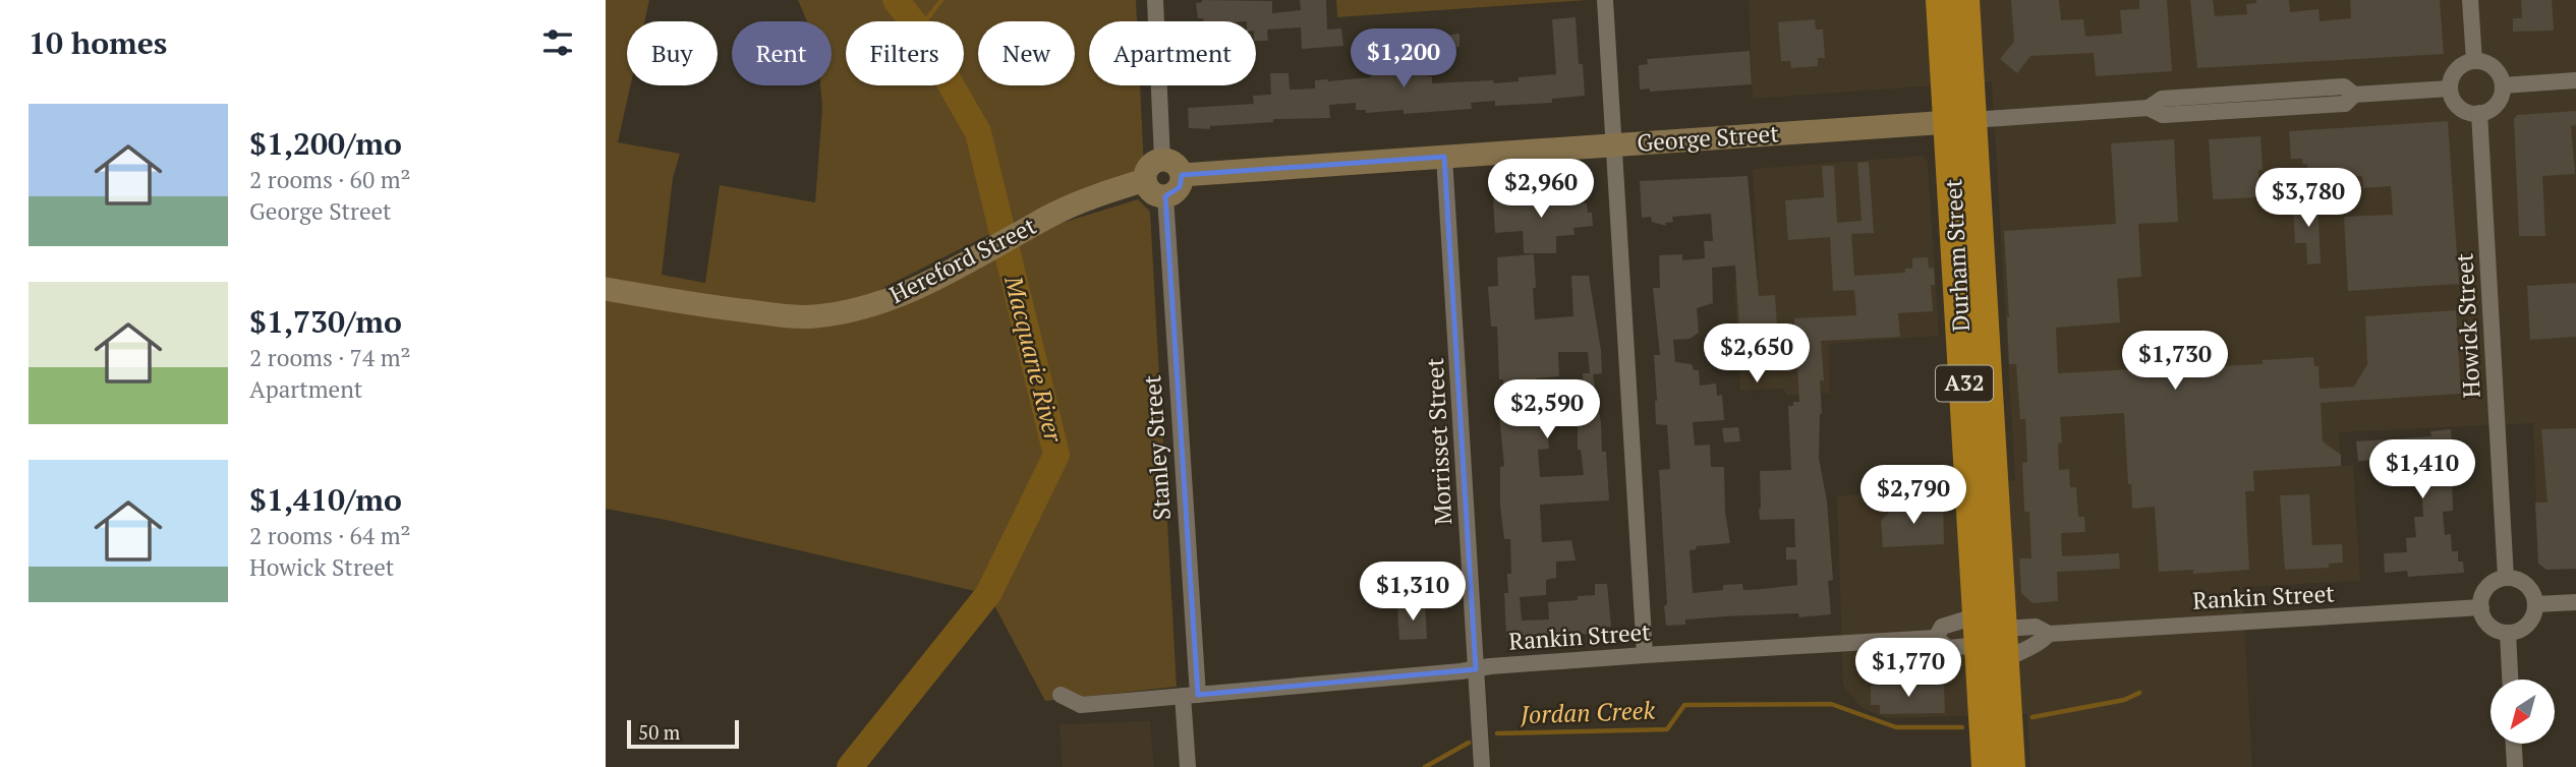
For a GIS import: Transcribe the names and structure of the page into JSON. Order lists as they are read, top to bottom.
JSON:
{
  "streets": {
    "highway": ["Durham Street", "A32"],
    "main road": ["George Street", "Hereford Street"],
    "street": [
      "Howick Street",
      "Morrisset Street",
      "Stanley Street",
      "Rankin Street"
    ]
  },
  "crossings": [
    ["George Street", "Durham Street"],
    ["George Street", "Hereford Street"],
    ["George Street", "Howick Street"],
    ["George Street", "Morrisset Street"],
    ["George Street", "Stanley Street"],
    ["Durham Street", "Rankin Street"],
    ["Hereford Street", "Stanley Street"],
    ["Howick Street", "Rankin Street"],
    ["Morrisset Street", "Rankin Street"],
    ["Stanley Street", "Rankin Street"]
  ],
  "water": ["Macquarie River", "Jordan Creek"],
  "scale_bar": "50 m",
  "north": "bottom left",
  "page": {
    "heading": "10 homes",
    "chip": [
      "Buy",
      "Rent",
      "Filters",
      "New",
      "Apartment"
    ],
    "price": [
      "$1,200",
      "$2,960",
      "$3,780",
      "$2,650",
      "$1,730",
      "$2,590",
      "$1,410",
      "$2,790",
      "$1,310",
      "$1,770"
    ],
    "list": [
      {
        "name": "$1,200/mo",
        "note": "2 rooms · 60 m² · George Street"
      },
      {
        "name": "$1,730/mo",
        "note": "2 rooms · 74 m² · Apartment"
      },
      {
        "name": "$1,410/mo",
        "note": "2 rooms · 64 m² · Howick Street"
      }
    ],
    "scale": "50 m"
  }
}
